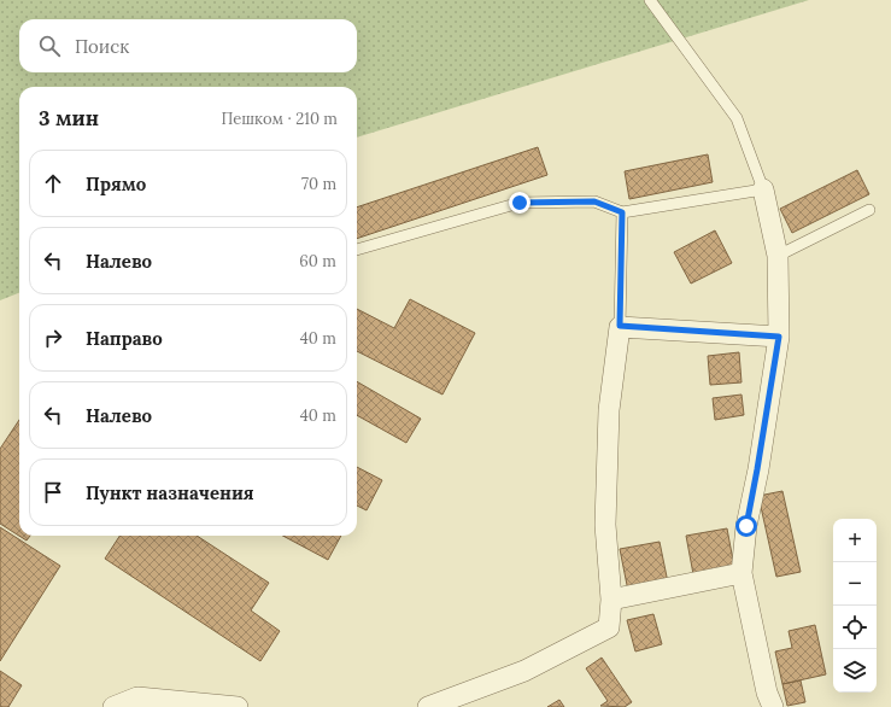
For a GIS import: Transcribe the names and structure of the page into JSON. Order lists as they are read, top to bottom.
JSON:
{
  "page": {
    "search": "Поиск",
    "heading": ["3 мин", "Пешком · 210 m"],
    "list": [
      ["Прямо", "70 m"],
      ["Налево", "60 m"],
      ["Направо", "40 m"],
      ["Налево", "40 m"],
      "Пункт назначения"
    ],
    "map_buttons": ["+", "−"]
  }
}
